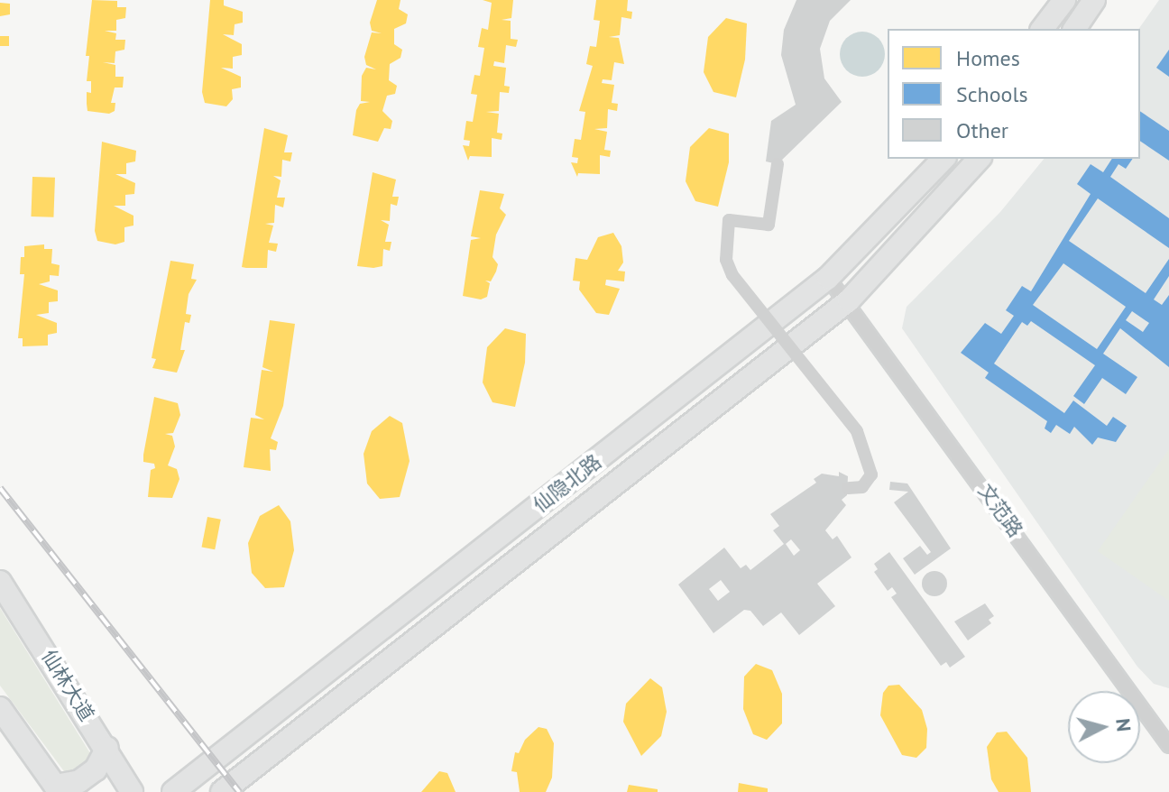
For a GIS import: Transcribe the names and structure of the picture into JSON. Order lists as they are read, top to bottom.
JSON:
{
  "streets": {
    "main road": ["仙隐北路", "仙林大道"],
    "street": ["文范路"]
  },
  "crossings": [
    ["仙隐北路", "文范路"]
  ],
  "legend": ["Homes", "Schools", "Other"],
  "north": "right"
}
